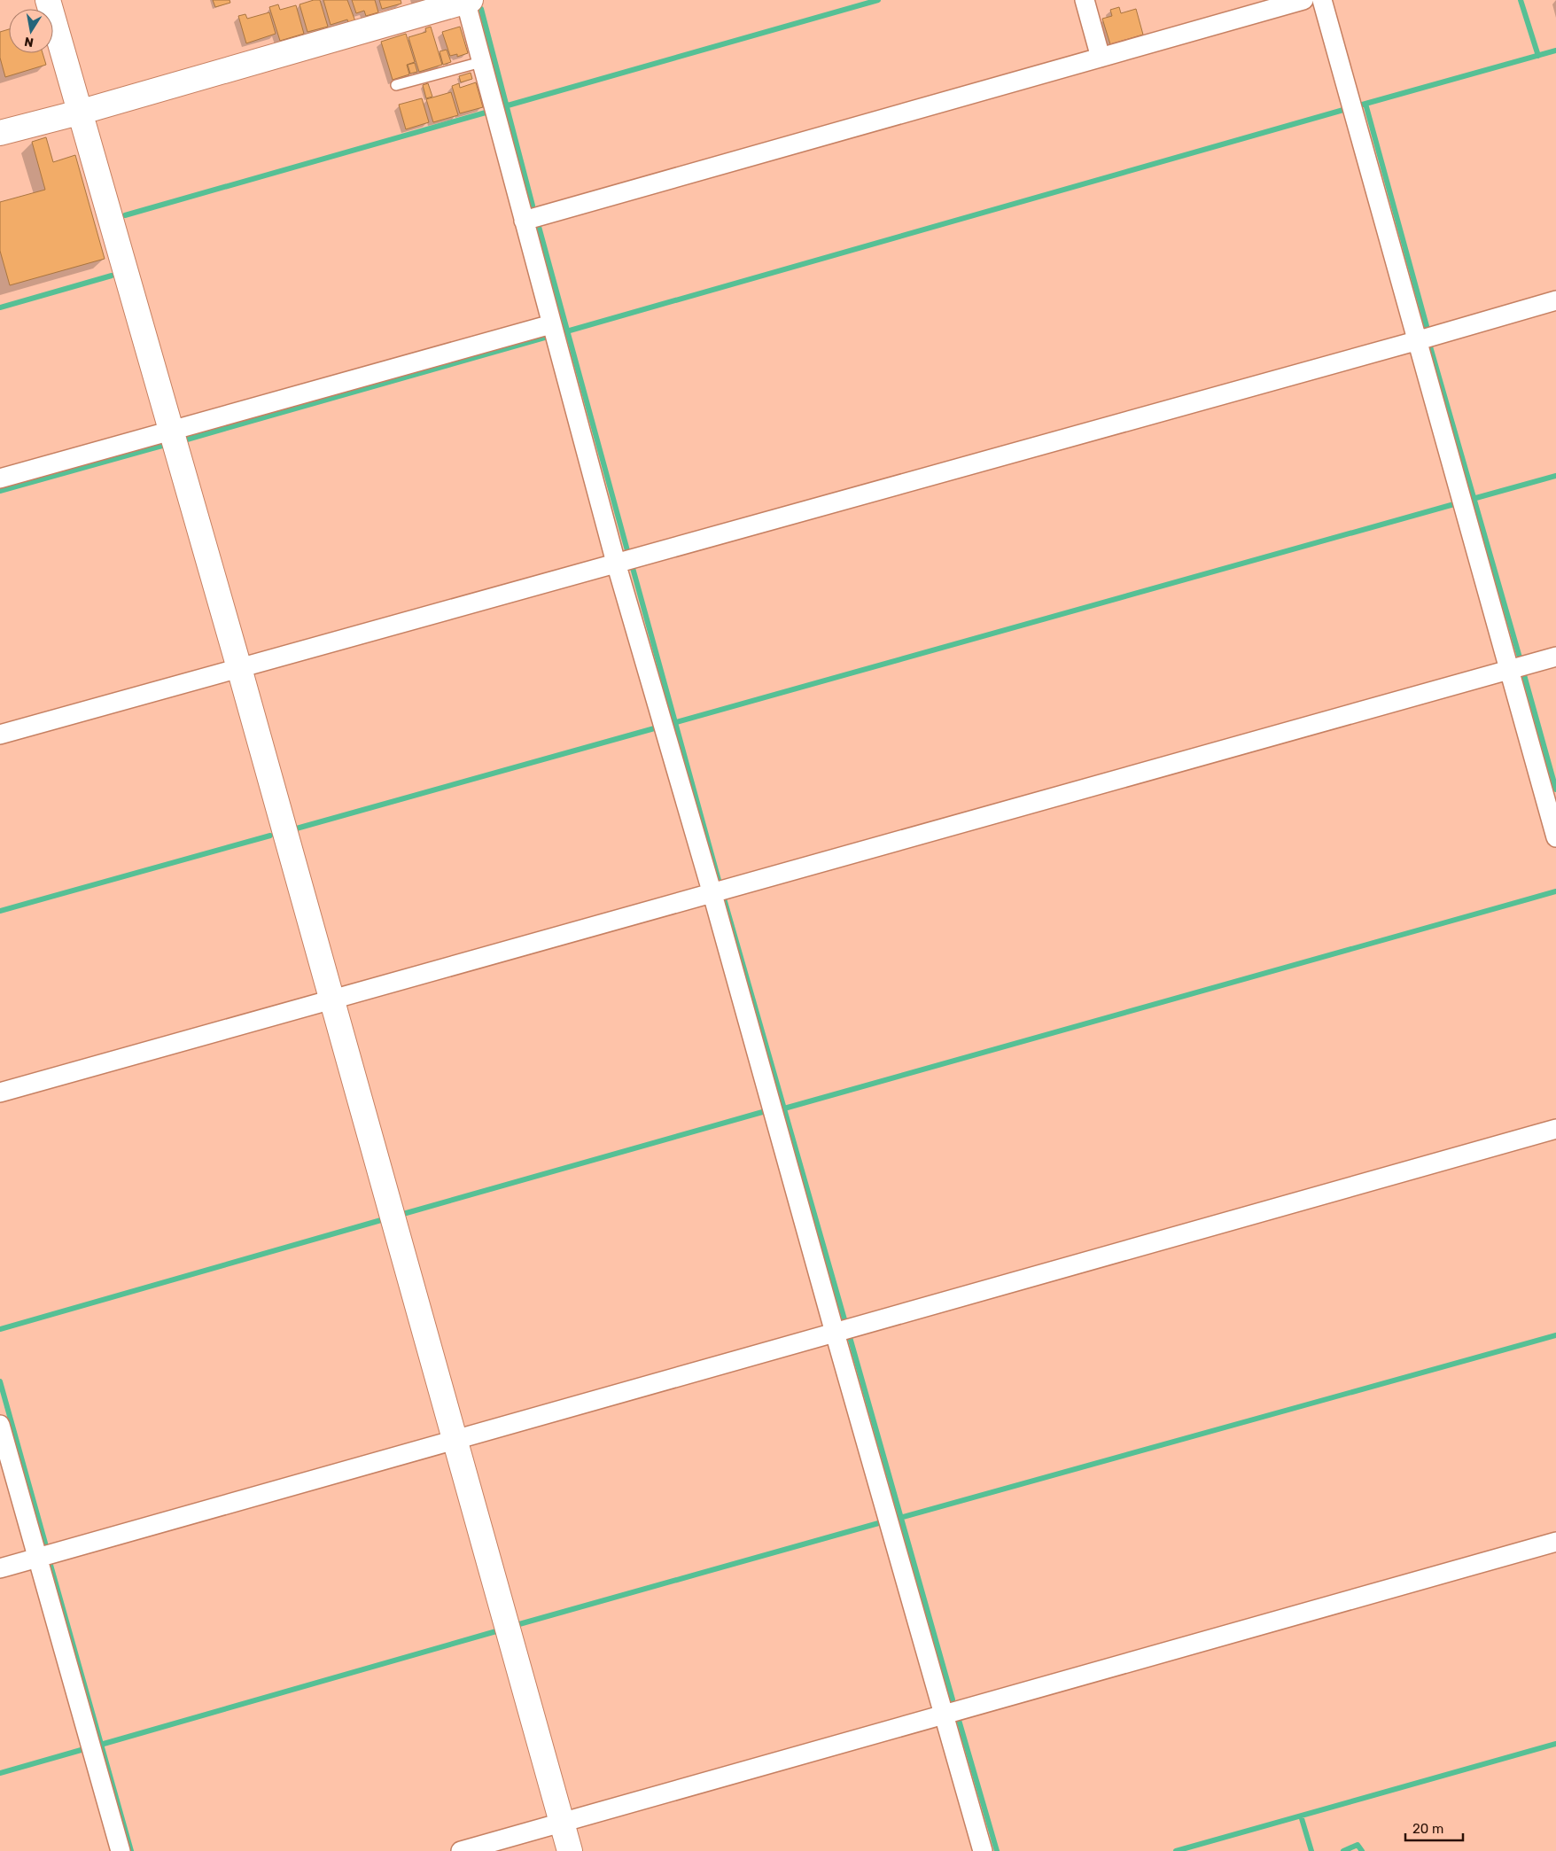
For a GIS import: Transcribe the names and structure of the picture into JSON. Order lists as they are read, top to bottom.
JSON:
{
  "scale_bar": "20 m",
  "north": "bottom"
}
